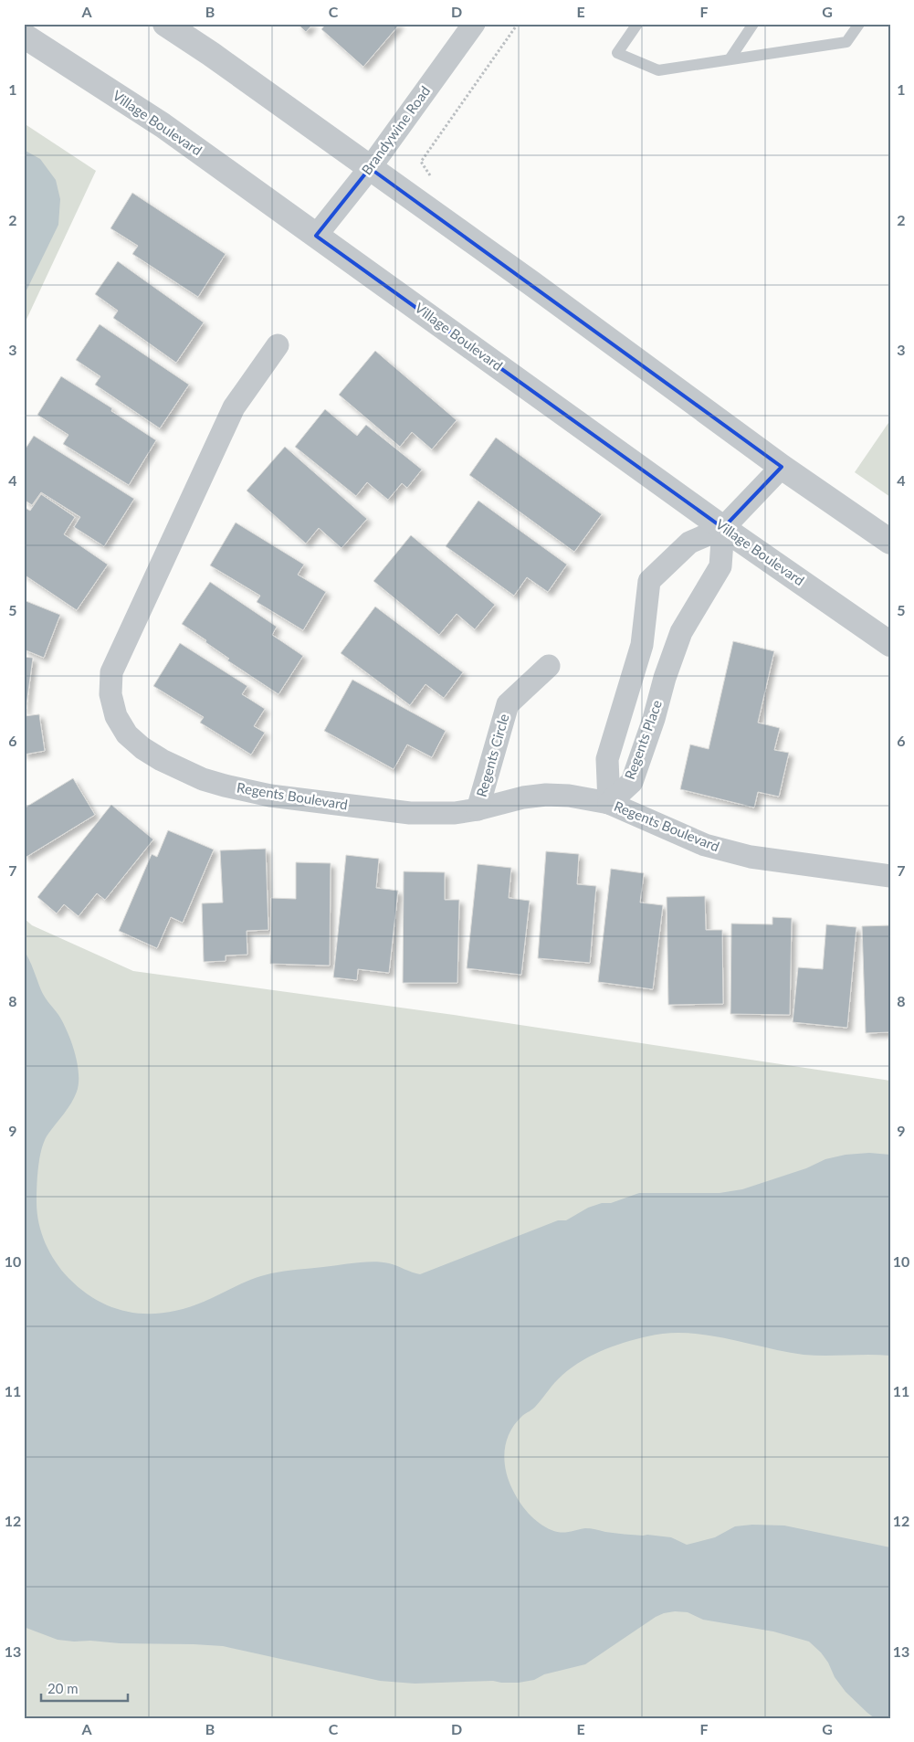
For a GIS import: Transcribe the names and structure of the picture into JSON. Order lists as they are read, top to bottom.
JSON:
{
  "streets": {
    "street": [
      "Village Boulevard",
      "Brandywine Road",
      "Regents Place",
      "Regents Circle",
      "Regents Boulevard"
    ]
  },
  "crossings": [
    ["Village Boulevard", "Brandywine Road"],
    ["Village Boulevard", "Regents Place"],
    ["Regents Place", "Regents Boulevard"],
    ["Regents Circle", "Regents Boulevard"]
  ],
  "scale_bar": "20 m",
  "grid": {
    "columns": [
      "A",
      "B",
      "C",
      "D",
      "E",
      "F",
      "G"
    ],
    "rows": [
      "1",
      "2",
      "3",
      "4",
      "5",
      "6",
      "7",
      "8",
      "9",
      "10",
      "11",
      "12",
      "13"
    ]
  }
}
